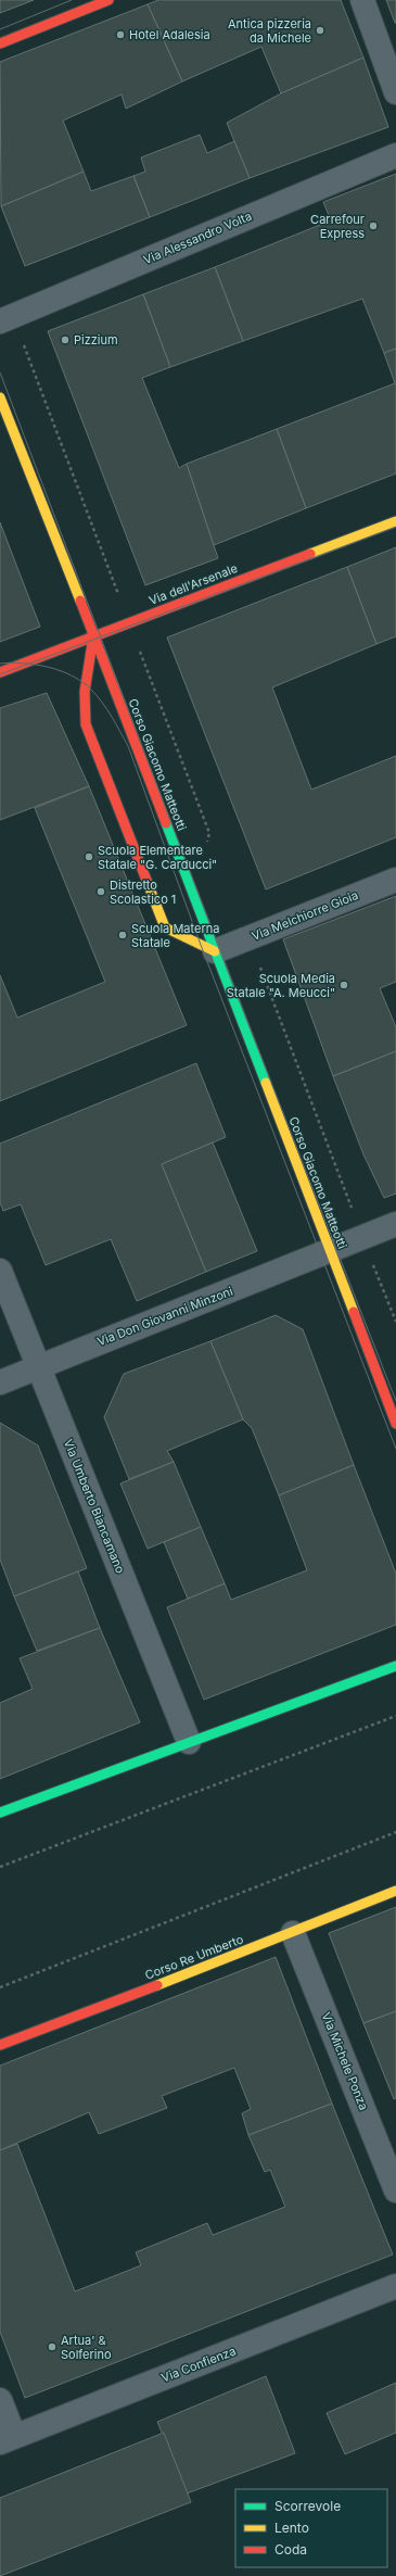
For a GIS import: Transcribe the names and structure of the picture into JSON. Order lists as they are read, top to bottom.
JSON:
{
  "streets": {
    "street": [
      "Via Alessandro Volta",
      "Via dell'Arsenale",
      "Corso Giacomo Matteotti",
      "Via Melchiorre Gioia",
      "Via Don Giovanni Minzoni",
      "Via Umberto Biancamano",
      "Corso Re Umberto",
      "Via Michele Ponza",
      "Via Confienza"
    ]
  },
  "crossings": [
    ["Via dell'Arsenale", "Corso Giacomo Matteotti"],
    ["Corso Giacomo Matteotti", "Via Melchiorre Gioia"],
    ["Corso Giacomo Matteotti", "Via Don Giovanni Minzoni"],
    ["Via Don Giovanni Minzoni", "Via Umberto Biancamano"],
    ["Corso Re Umberto", "Via Michele Ponza"]
  ],
  "places": [
    "Antica pizzeria da Michele",
    "Hotel Adalesia",
    "Carrefour Express",
    "Pizzium",
    "Scuola Elementare Statale \"G. Carducci\"",
    "Distretto Scolastico 1",
    "Scuola Materna Statale",
    "Scuola Media Statale \"A. Meucci\"",
    "Artua' & Solferino"
  ],
  "legend": ["Scorrevole", "Lento", "Coda"]
}
